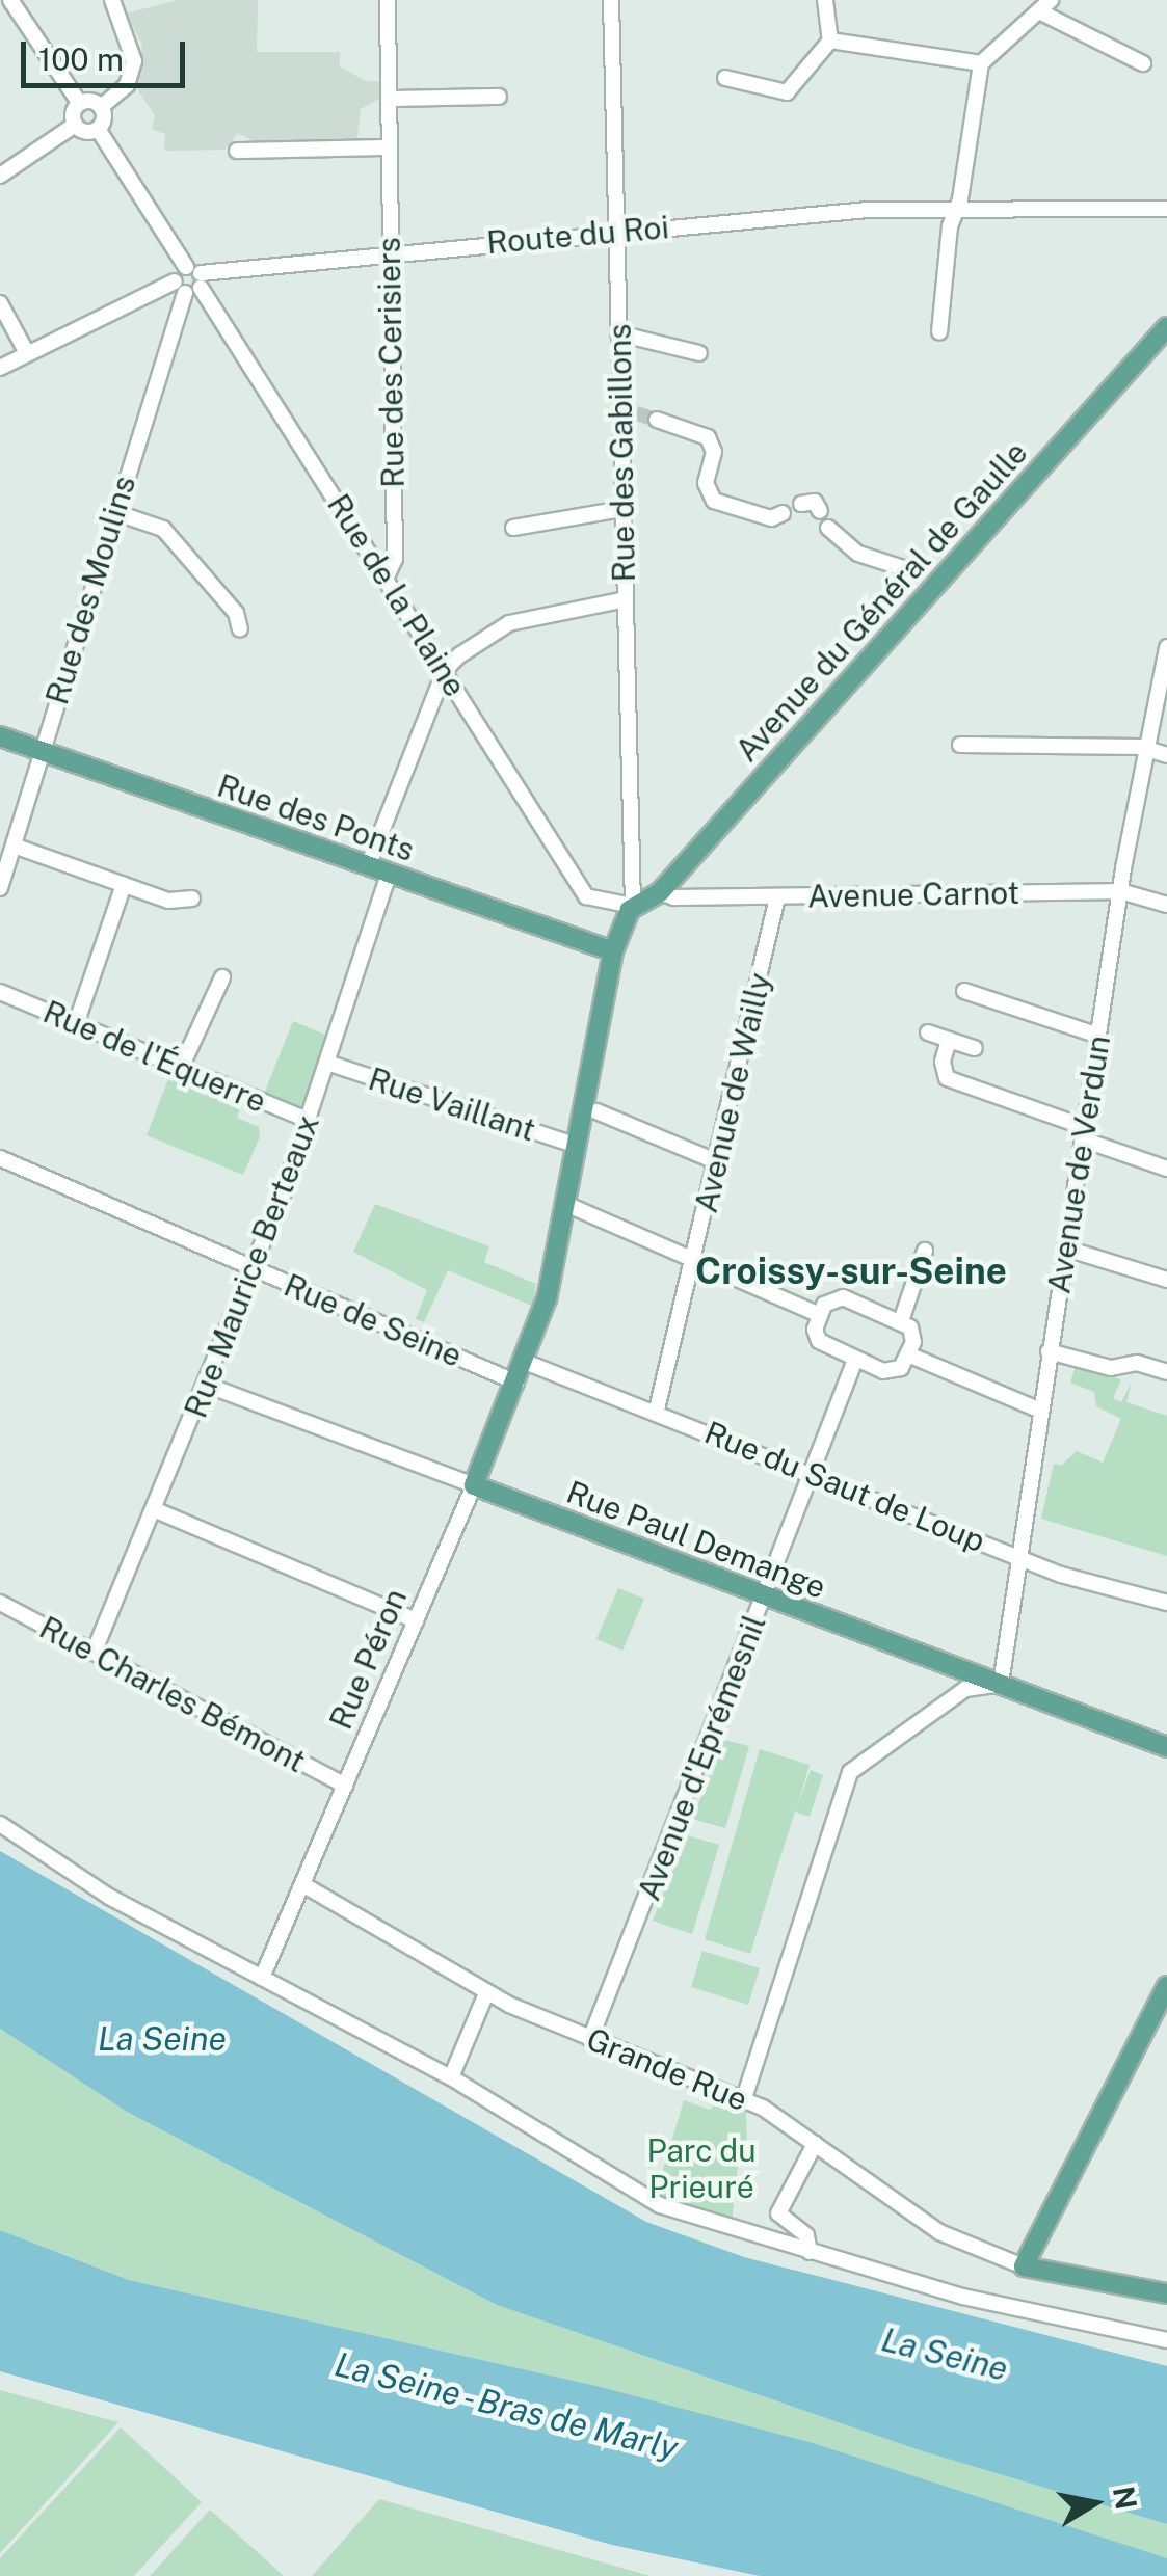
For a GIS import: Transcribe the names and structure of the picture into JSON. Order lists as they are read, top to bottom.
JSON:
{
  "streets": {
    "main road": [
      "Avenue du Général de Gaulle",
      "Rue des Ponts",
      "Rue Paul Demange",
      "Rue Péron"
    ],
    "street": [
      "Route du Roi",
      "Rue des Cerisiers",
      "Rue des Gabillons",
      "Rue des Moulins",
      "Rue de la Plaine",
      "Avenue Carnot",
      "Rue de l'Équerre",
      "Avenue de Wailly",
      "Rue Vaillant",
      "Avenue de Verdun",
      "Rue Maurice Berteaux",
      "Rue de Seine",
      "Rue du Saut de Loup",
      "Rue Charles Bémont",
      "Avenue d'Eprémesnil",
      "Grande Rue"
    ]
  },
  "crossings": [
    ["Route du Roi", "Rue des Cerisiers"],
    ["Route du Roi", "Rue des Gabillons"],
    ["Route du Roi", "Rue des Moulins"],
    ["Route du Roi", "Rue de la Plaine"],
    ["Rue des Cerisiers", "Rue de la Plaine"],
    ["Rue des Gabillons", "Rue de la Plaine"],
    ["Rue des Gabillons", "Avenue du Général de Gaulle"],
    ["Rue des Gabillons", "Rue Péron"],
    ["Rue des Moulins", "Rue des Ponts"],
    ["Rue de la Plaine", "Avenue du Général de Gaulle"],
    ["Rue de la Plaine", "Rue Péron"],
    ["Avenue du Général de Gaulle", "Avenue Carnot"],
    ["Avenue du Général de Gaulle", "Rue Péron"],
    ["Rue des Ponts", "Rue Maurice Berteaux"],
    ["Rue des Ponts", "Rue Péron"],
    ["Avenue Carnot", "Avenue de Wailly"],
    ["Avenue Carnot", "Avenue de Verdun"],
    ["Rue de l'Équerre", "Rue Maurice Berteaux"],
    ["Avenue de Wailly", "Rue du Saut de Loup"],
    ["Rue Vaillant", "Rue Maurice Berteaux"],
    ["Rue Vaillant", "Rue Péron"],
    ["Avenue de Verdun", "Rue du Saut de Loup"],
    ["Avenue de Verdun", "Rue Paul Demange"],
    ["Rue Maurice Berteaux", "Rue de Seine"],
    ["Rue Maurice Berteaux", "Rue Paul Demange"],
    ["Rue Maurice Berteaux", "Rue Charles Bémont"],
    ["Rue de Seine", "Rue Péron"],
    ["Rue du Saut de Loup", "Rue Péron"],
    ["Rue du Saut de Loup", "Avenue d'Eprémesnil"],
    ["Rue Paul Demange", "Rue Péron"],
    ["Rue Paul Demange", "Avenue d'Eprémesnil"],
    ["Rue Péron", "Rue Charles Bémont"],
    ["Rue Péron", "Grande Rue"],
    ["Avenue d'Eprémesnil", "Grande Rue"]
  ],
  "districts": ["Croissy-sur-Seine"],
  "water": ["La Seine", "La Seine - Bras de Marly"],
  "parks": ["Parc du Prieuré"],
  "scale_bar": "100 m",
  "north": "right"
}
